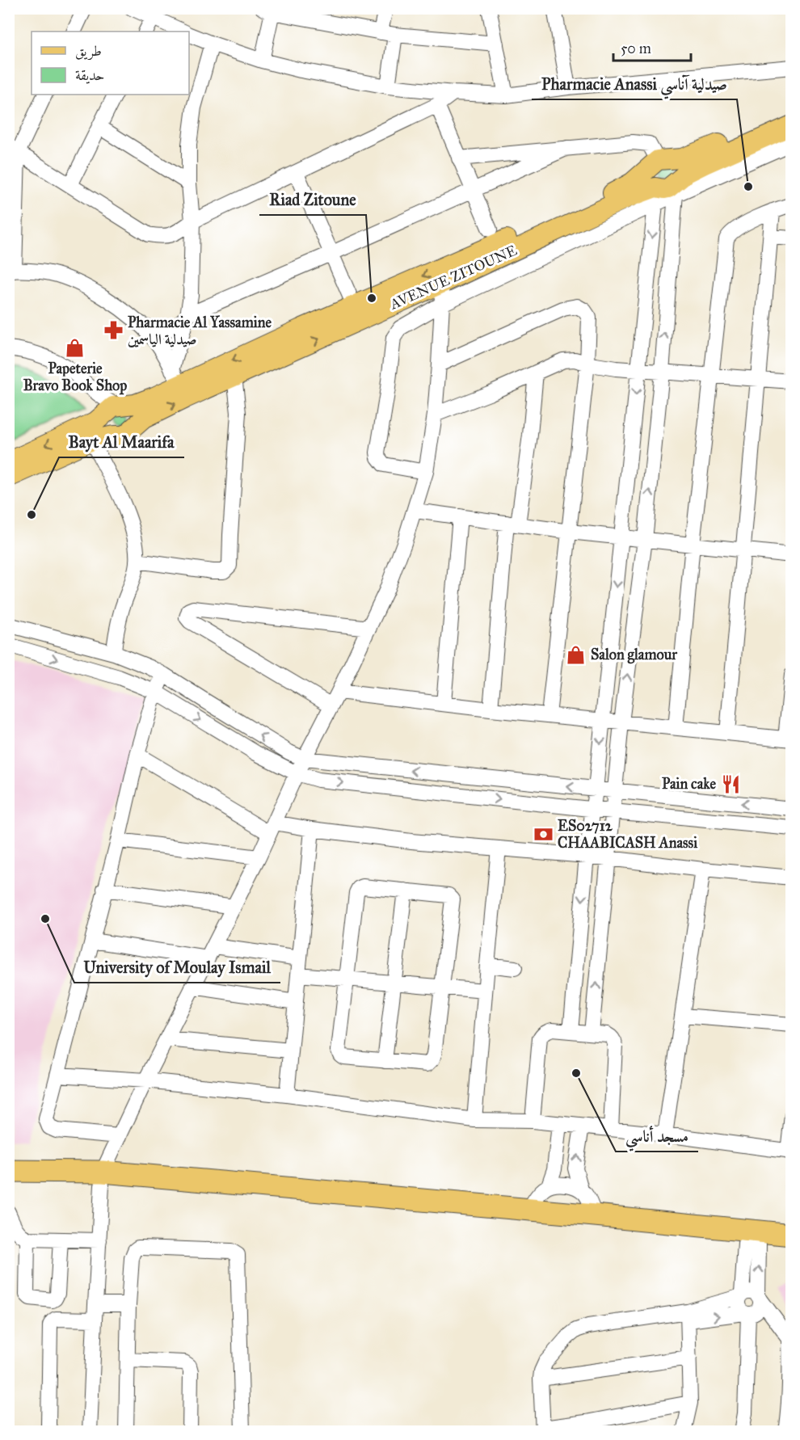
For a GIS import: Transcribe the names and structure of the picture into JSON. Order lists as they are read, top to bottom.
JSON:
{
  "streets": {
    "main road": ["AVENUE ZITOUNE"]
  },
  "places": {
    "other": [
      "Pharmacie Anassi صيدلية آناسي",
      "Riad Zitoune",
      "Bayt Al Maarifa",
      "University of Moulay Ismail",
      "مسجد أناسي"
    ],
    "pharmacy": ["Pharmacie Al Yassamine صيدلية الياسمين"],
    "shop": ["Papeterie Bravo Book Shop", "Salon glamour"],
    "restaurant": ["Pain cake"],
    "bank": ["ES02712 CHAABICASH Anassi"]
  },
  "legend": ["طريق", "حديقة"],
  "scale_bar": "50 m"
}
